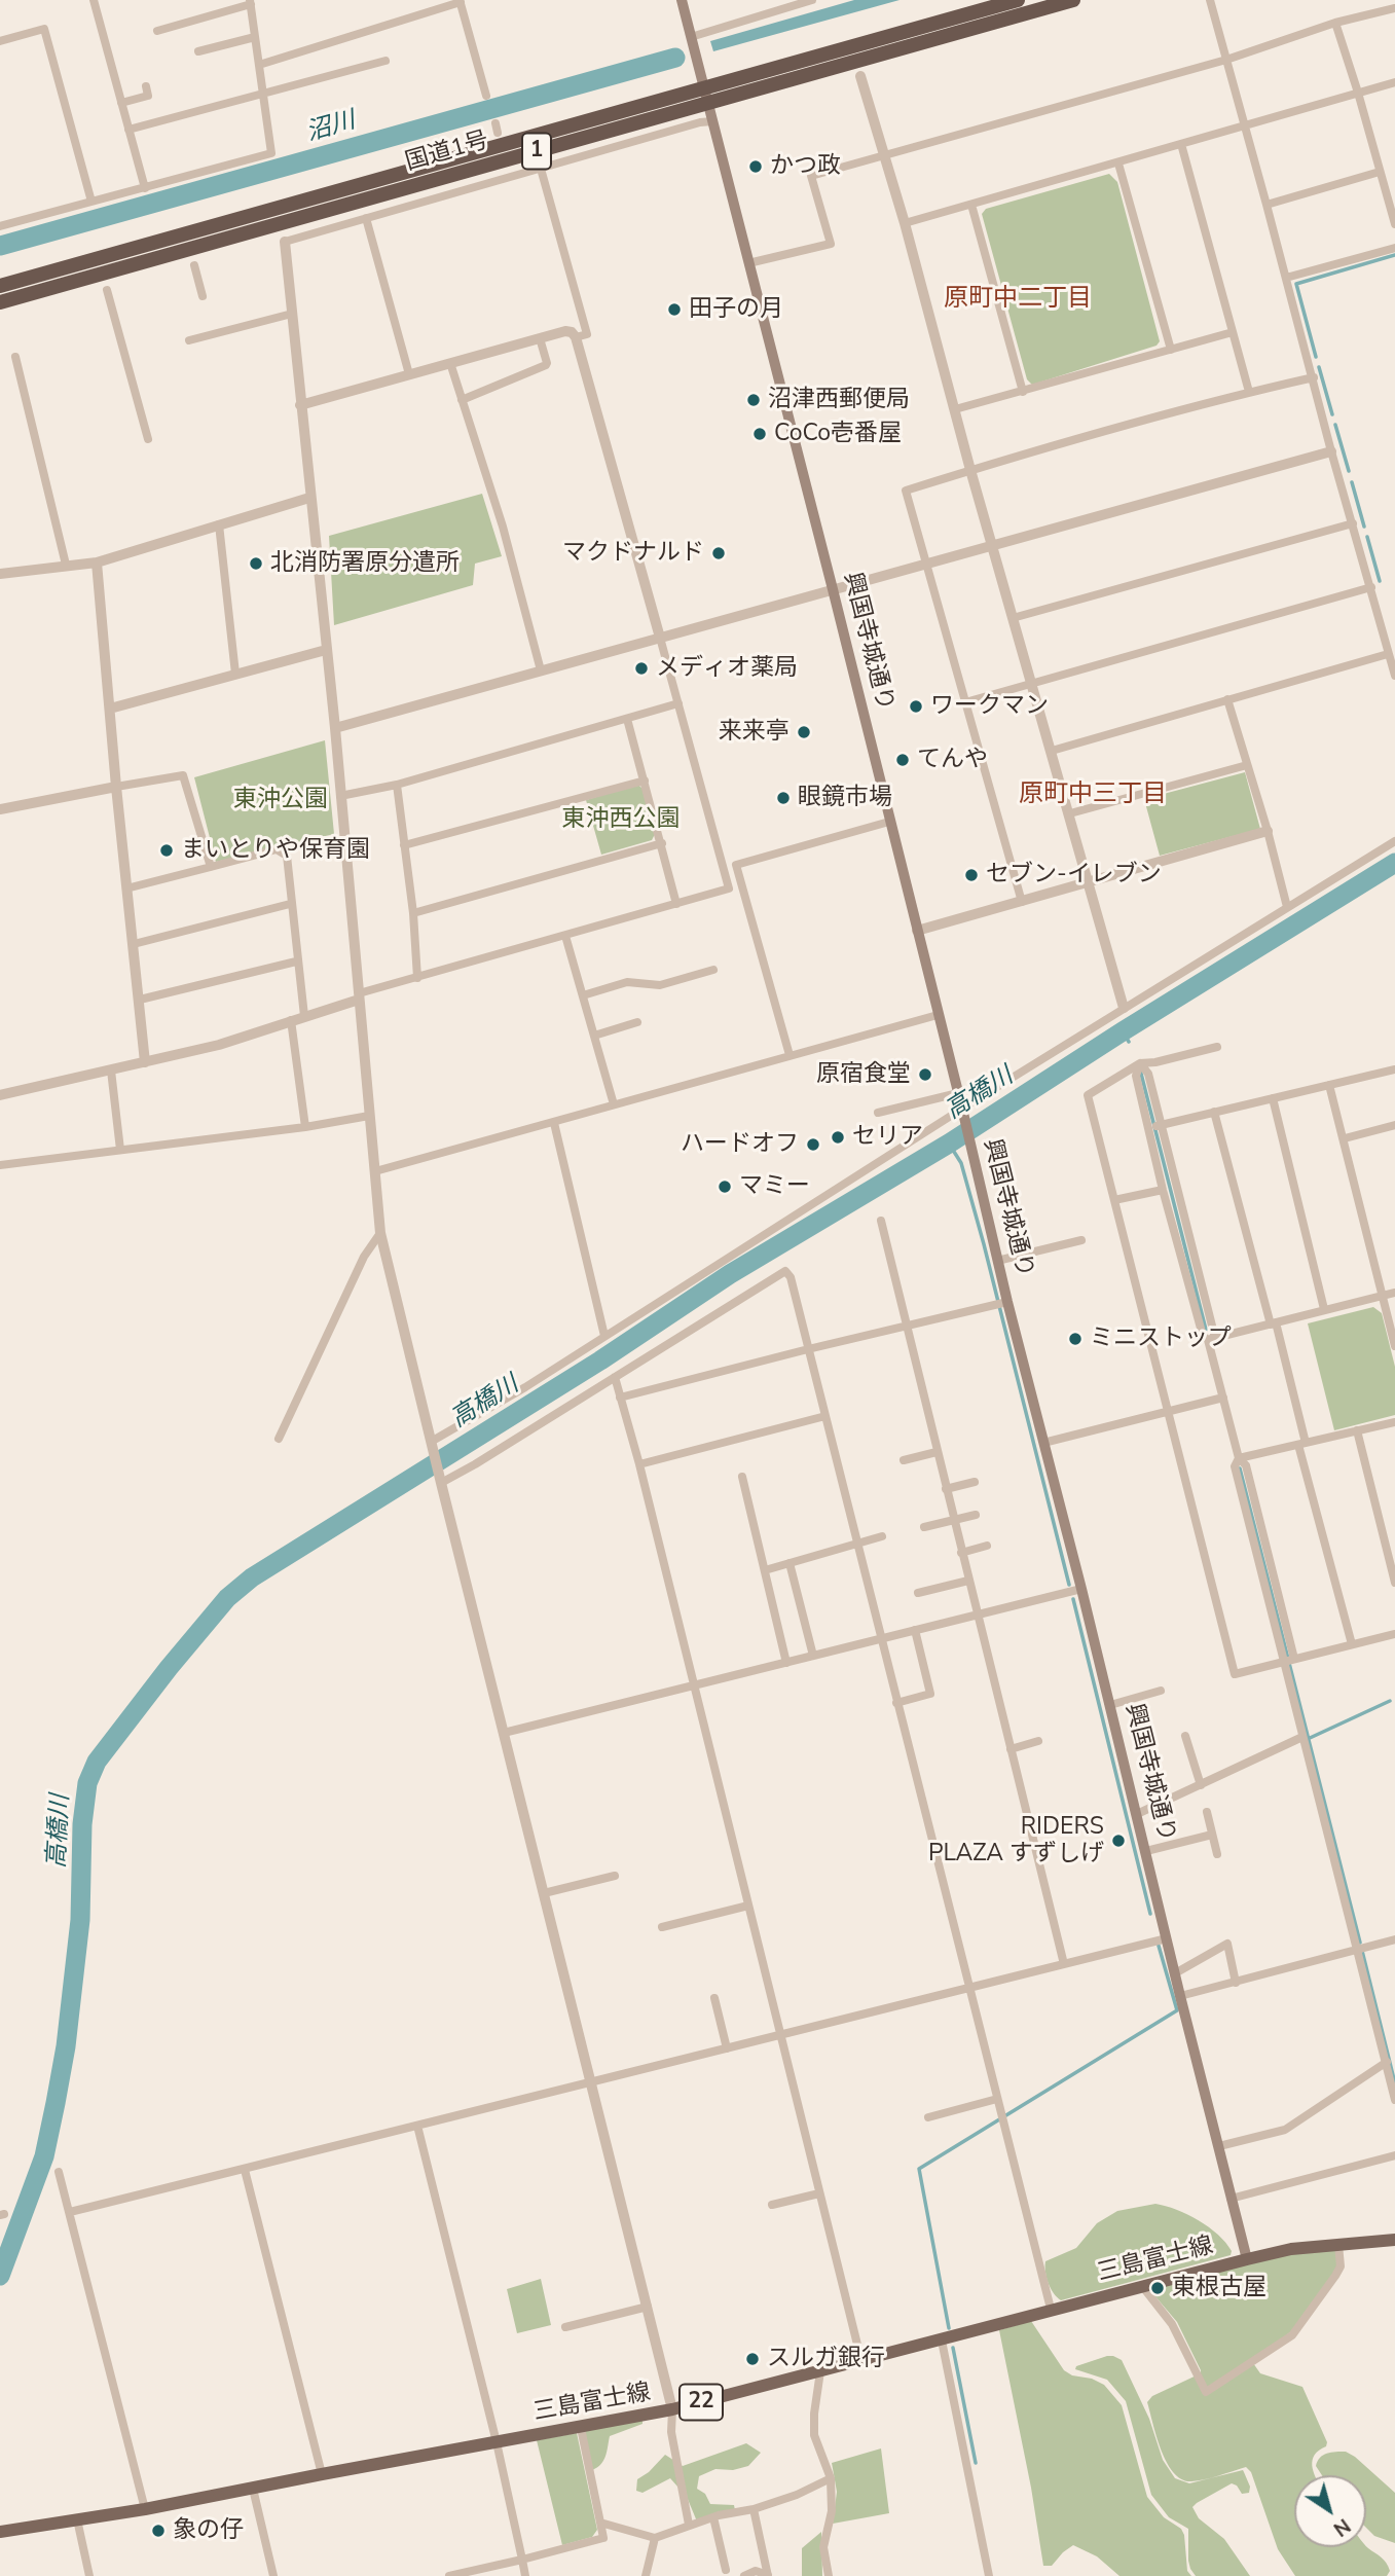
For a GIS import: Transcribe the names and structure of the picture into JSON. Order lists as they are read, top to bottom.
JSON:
{
  "streets": {
    "highway": ["1", "国道1号"],
    "main road": ["興国寺城通り", "三島富士線", "22"]
  },
  "crossings": [
    ["国道1号", "興国寺城通り"],
    ["興国寺城通り", "三島富士線"]
  ],
  "districts": ["原町中二丁目", "原町中三丁目"],
  "water": ["沼川", "高橋川"],
  "parks": ["東沖公園", "東沖西公園"],
  "places": [
    "かつ政",
    "田子の月",
    "沼津西郵便局",
    "CoCo壱番屋",
    "マクドナルド",
    "北消防署原分遣所",
    "メディオ薬局",
    "ワークマン",
    "来来亭",
    "てんや",
    "眼鏡市場",
    "まいとりや保育園",
    "セブン-イレブン",
    "原宿食堂",
    "セリア",
    "ハードオフ",
    "マミー",
    "ミニストップ",
    "RIDERS PLAZA すずしげ",
    "東根古屋",
    "スルガ銀行",
    "象の仔"
  ],
  "north": "bottom right"
}
